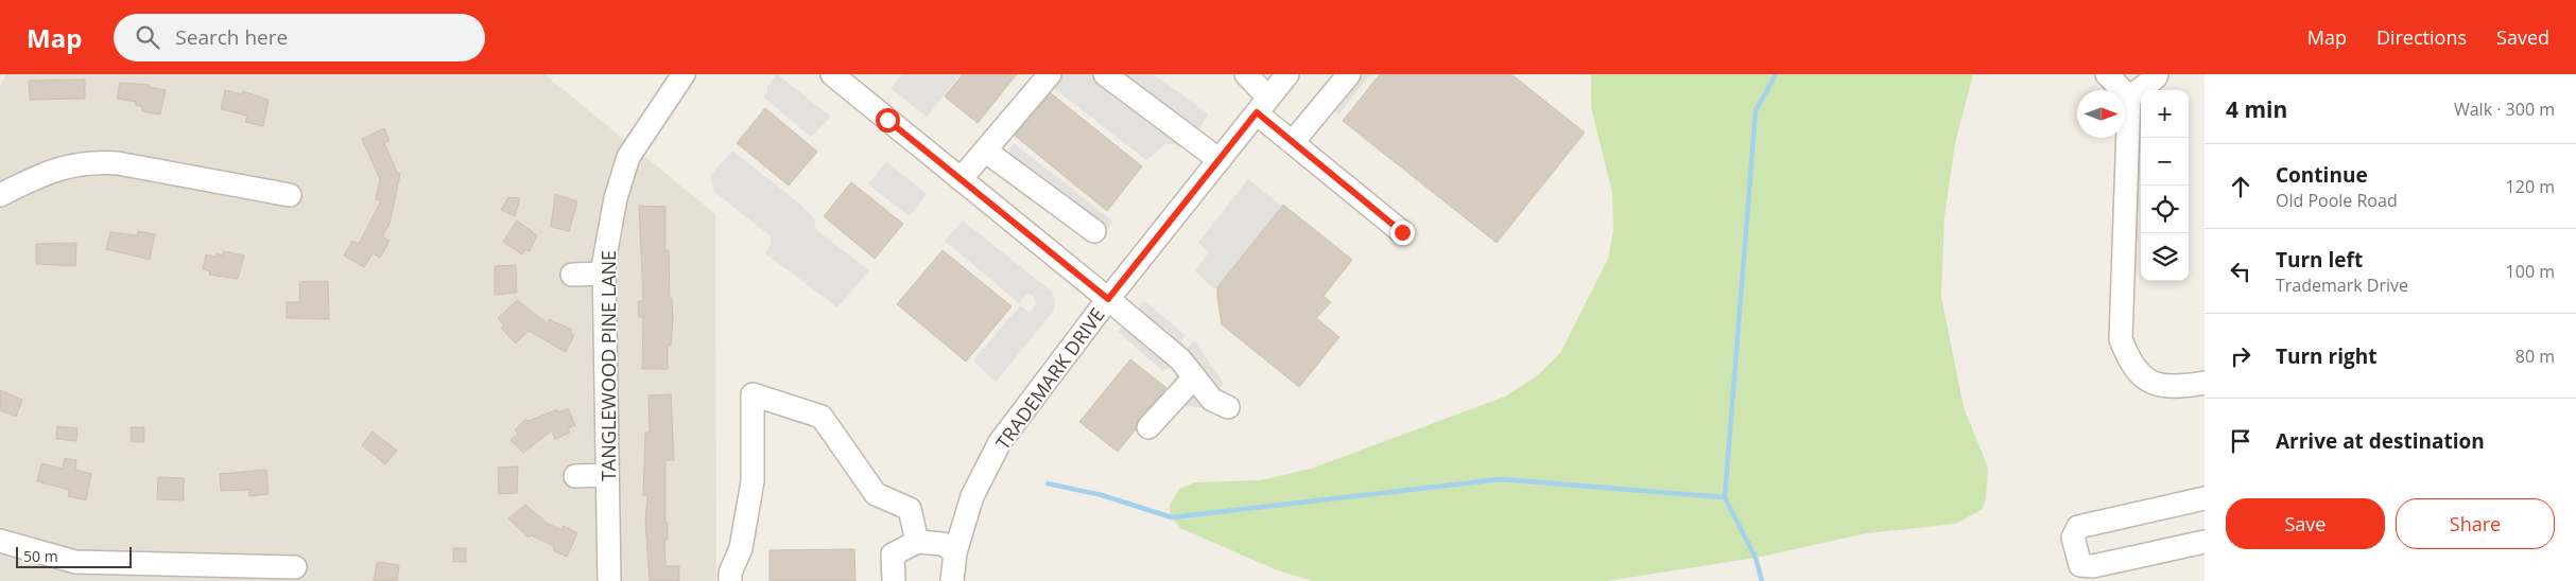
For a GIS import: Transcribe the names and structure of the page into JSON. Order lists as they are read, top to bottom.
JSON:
{
  "streets": {
    "street": ["TANGLEWOOD PINE LANE", "TRADEMARK DRIVE"]
  },
  "scale_bar": "50 m",
  "north": "right",
  "page": {
    "header": "Map",
    "search": "Search here",
    "nav": ["Map", "Directions", "Saved"],
    "heading": ["4 min", "Walk · 300 m"],
    "map_buttons": ["+", "−"],
    "list": [
      ["Continue", "Old Poole Road", "120 m"],
      ["Turn left", "Trademark Drive", "100 m"],
      ["Turn right", "80 m"],
      "Arrive at destination"
    ],
    "buttons": ["Save", "Share"],
    "scale": "50 m"
  }
}
